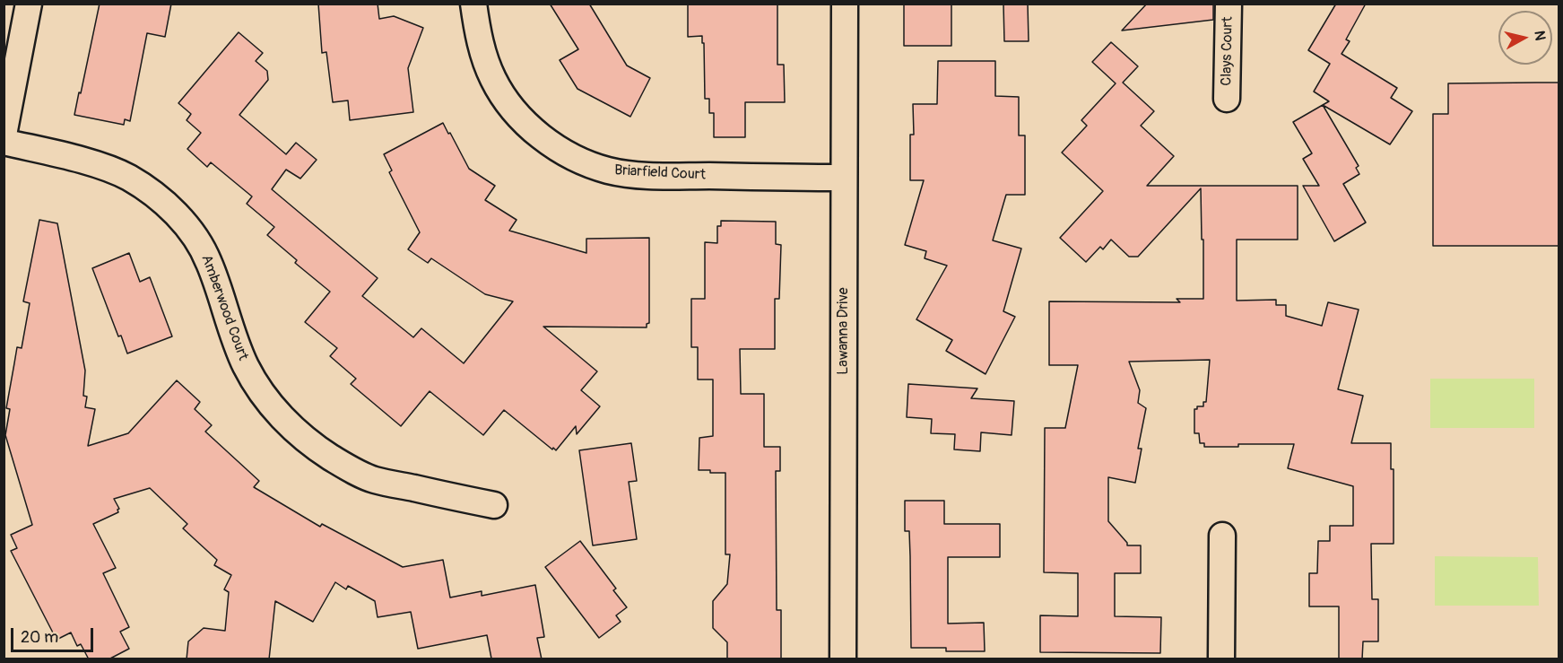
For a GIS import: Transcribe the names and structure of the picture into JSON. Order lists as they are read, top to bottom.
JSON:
{
  "streets": {
    "street": [
      "Clays Court",
      "Briarfield Court",
      "Amberwood Court",
      "Lawanna Drive"
    ]
  },
  "crossings": [
    ["Briarfield Court", "Lawanna Drive"]
  ],
  "scale_bar": "20 m",
  "north": "right"
}
